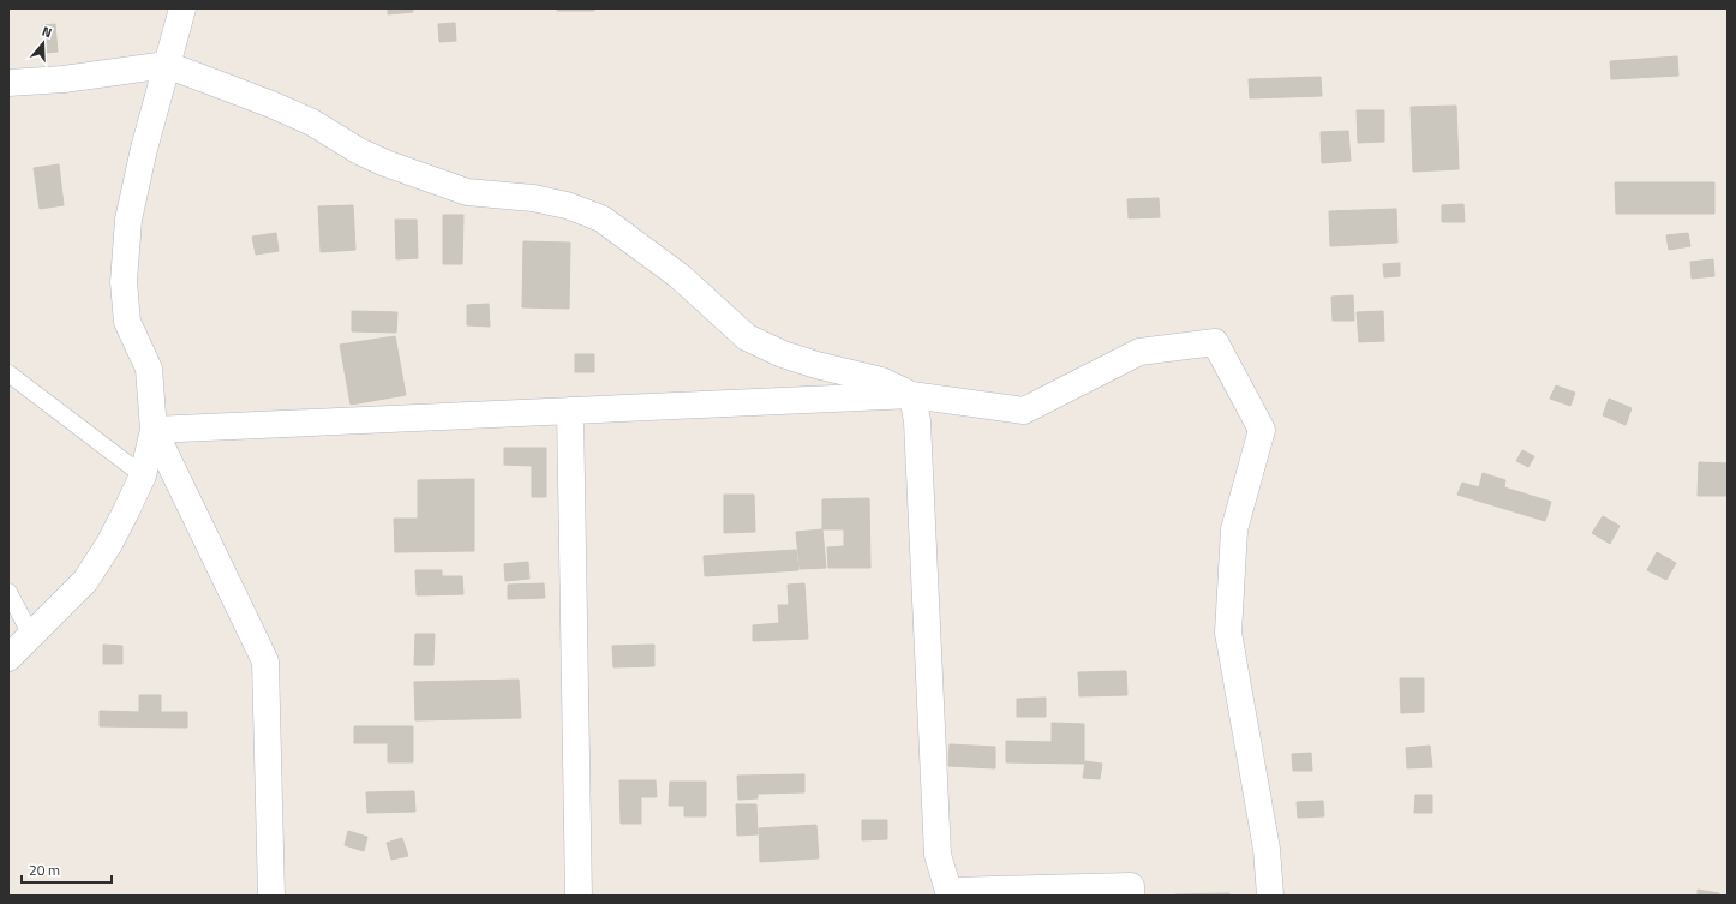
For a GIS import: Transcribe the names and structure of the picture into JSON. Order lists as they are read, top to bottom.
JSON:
{
  "scale_bar": "20 m",
  "north": "top"
}
